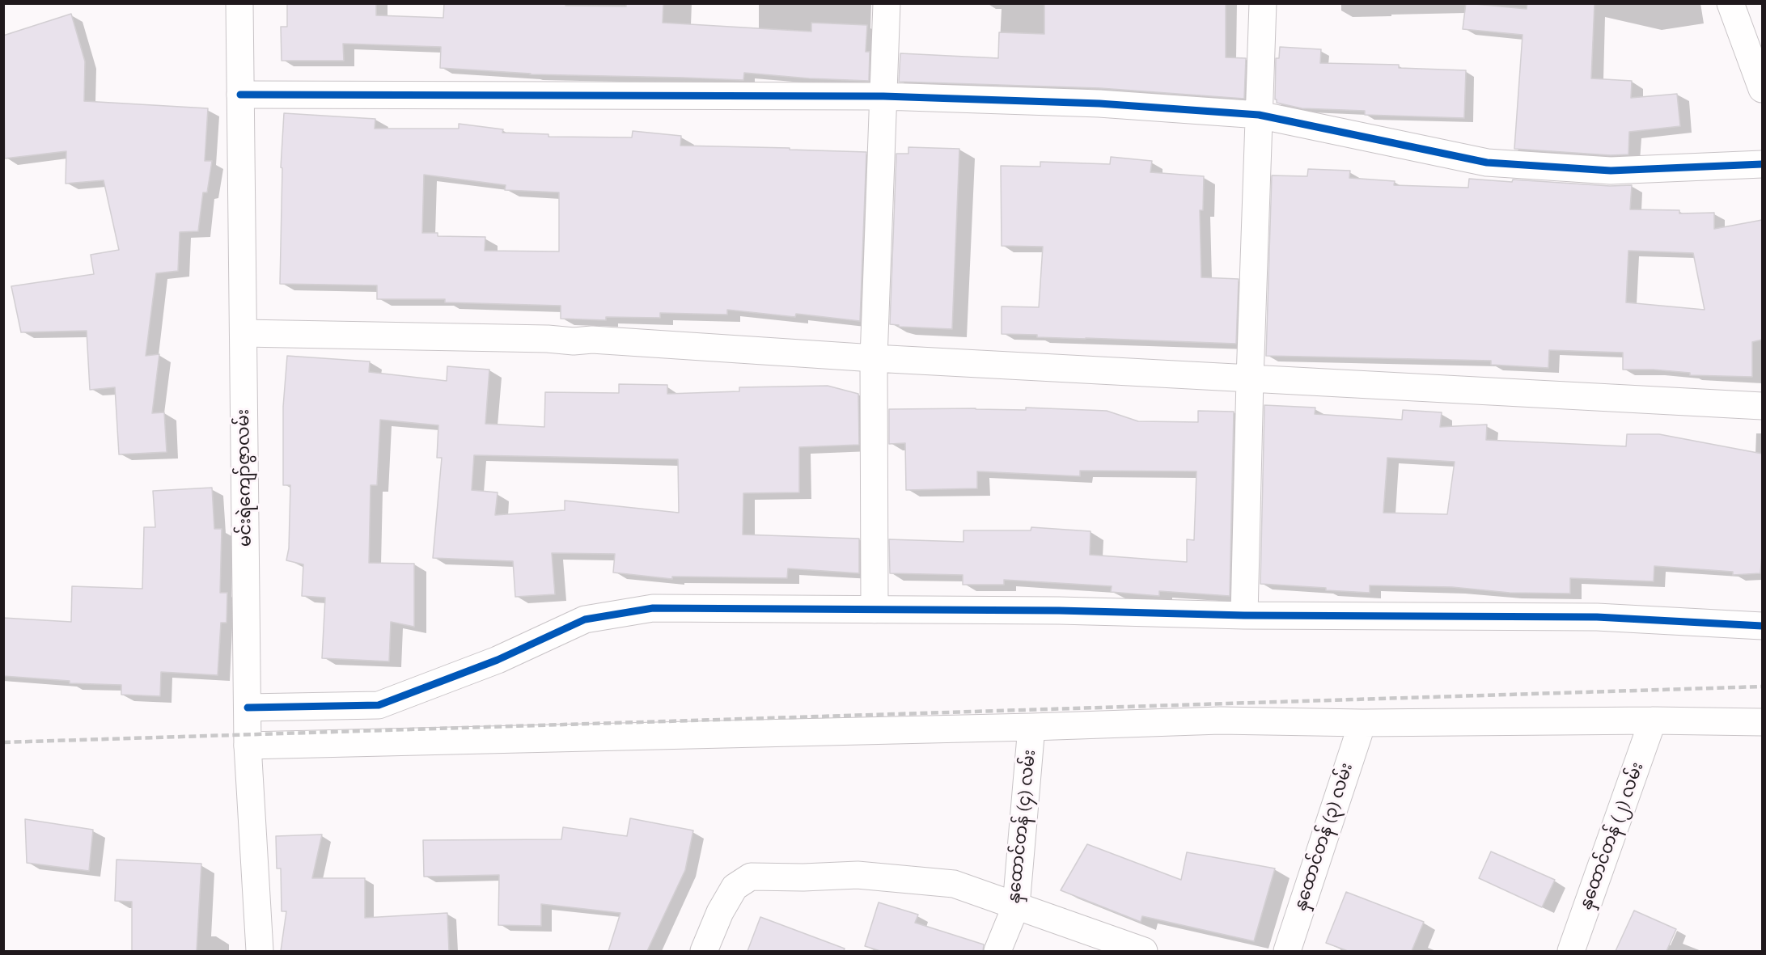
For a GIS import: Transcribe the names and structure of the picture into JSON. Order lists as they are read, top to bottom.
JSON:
{
  "streets": {
    "street": [
      "မင်းရဲကျော်ဇွာလမ်း",
      "နှထောင်တန် (၄) လမ်း",
      "နှထောင်တန် (၂) လမ်း",
      "နှထောင်တန် (၃) လမ်း"
    ]
  }
}
